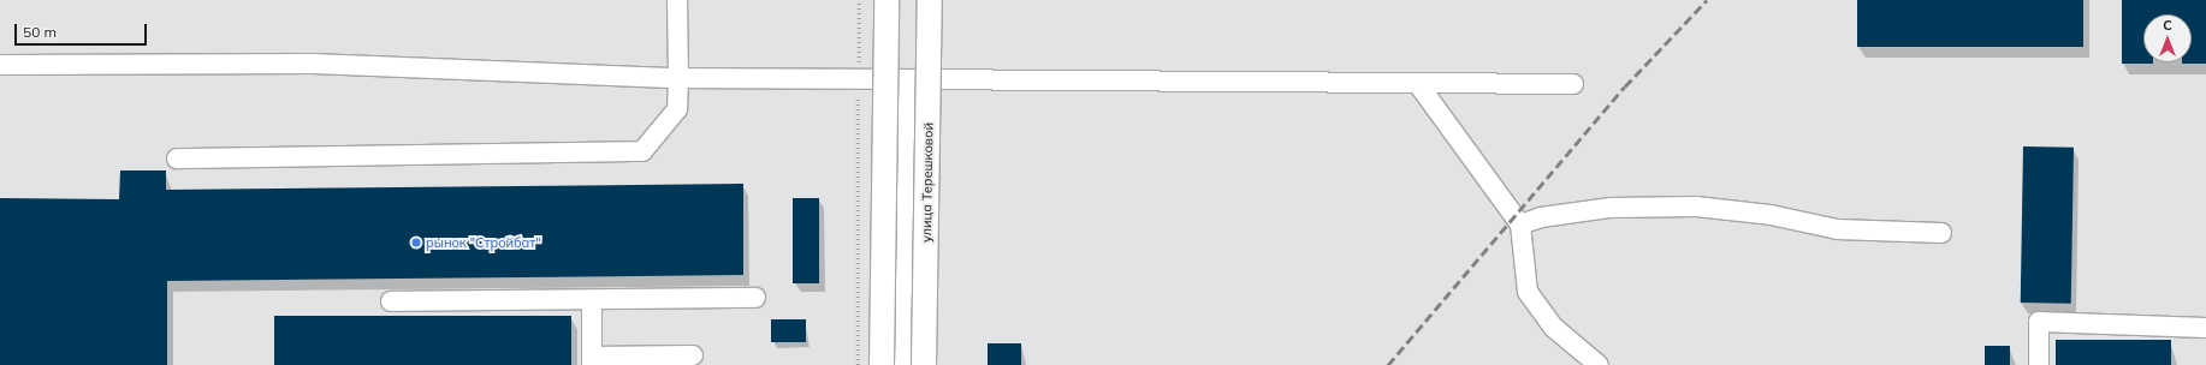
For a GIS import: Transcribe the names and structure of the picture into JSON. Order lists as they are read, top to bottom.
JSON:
{
  "streets": {
    "main road": ["улица Терешковой"]
  },
  "places": ["рынок \"Стройбат\""],
  "scale_bar": "50 m",
  "north": "top"
}
